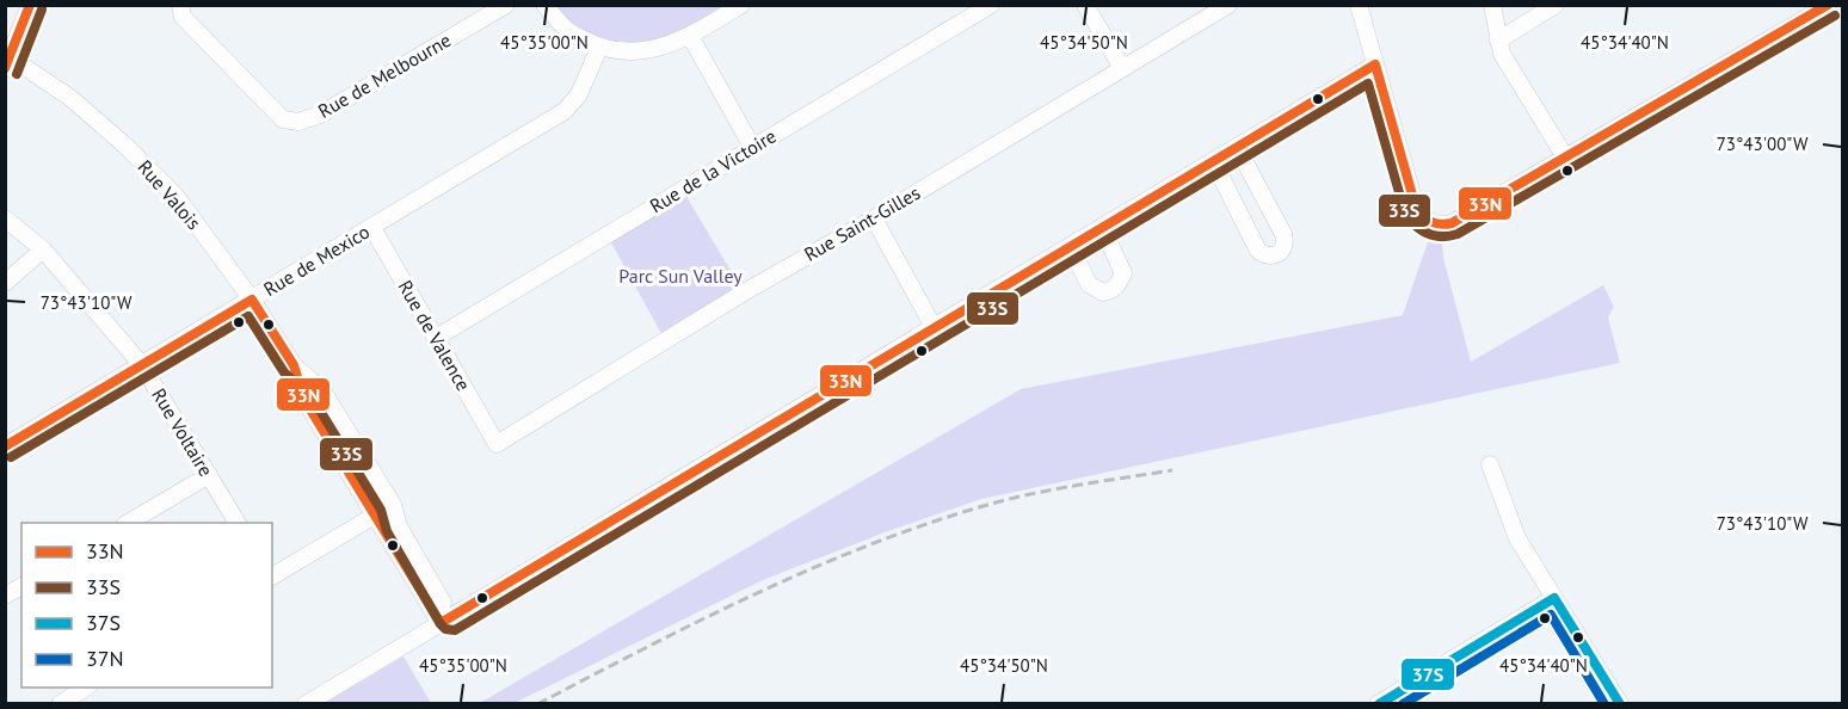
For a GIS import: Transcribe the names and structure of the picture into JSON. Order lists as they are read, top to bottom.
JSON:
{
  "streets": {
    "street": [
      "Rue de Melbourne",
      "Rue de la Victoire",
      "Rue Valois",
      "Rue Saint-Gilles",
      "Rue de Mexico",
      "Rue de Valence",
      "Rue Voltaire"
    ]
  },
  "crossings": [
    ["Rue de la Victoire", "Rue de Valence"],
    ["Rue Valois", "Rue de Mexico"],
    ["Rue Saint-Gilles", "Rue de Valence"],
    ["Rue de Mexico", "Rue de Valence"],
    ["Rue de Mexico", "Rue Voltaire"]
  ],
  "parks": ["Parc Sun Valley"],
  "lines": [
    "transit line 33N",
    "transit line 33S",
    "transit line 37S",
    "transit line 37N"
  ],
  "legend": [
    "33N",
    "33S",
    "37S",
    "37N"
  ],
  "coordinates": [
    "45°35'00\"N",
    "45°34'50\"N",
    "45°34'40\"N",
    "73°43'00\"W",
    "73°43'10\"W"
  ]
}
